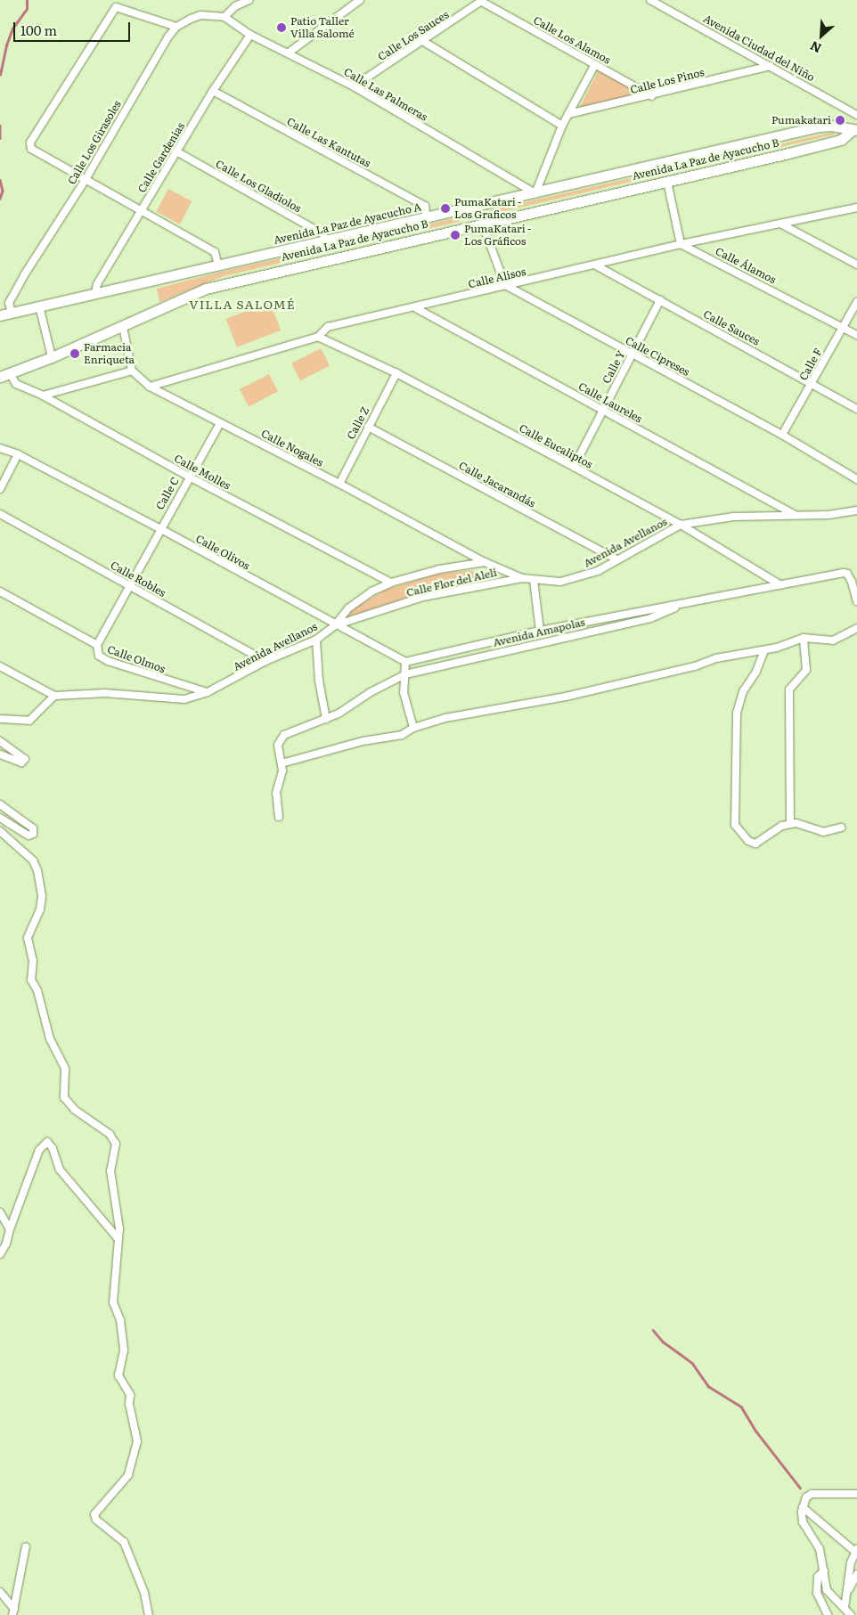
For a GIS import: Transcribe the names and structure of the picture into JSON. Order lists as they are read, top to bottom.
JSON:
{
  "streets": {
    "main road": ["Avenida La Paz de Ayacucho B", "Avenida La Paz de Ayacucho A"],
    "street": [
      "Calle Los Sauces",
      "Calle Los Alamos",
      "Avenida Ciudad del Niño",
      "Calle Los Pinos",
      "Calle Las Palmeras",
      "Calle Los Girasoles",
      "Calle Las Kantutas",
      "Calle Gardenias",
      "Calle Los Gladiolos",
      "Calle Álamos",
      "Calle Alisos",
      "Calle Sauces",
      "Calle Cipreses",
      "Calle F",
      "Calle Y",
      "Calle Laureles",
      "Calle Z",
      "Calle Eucaliptos",
      "Calle Nogales",
      "Calle Molles",
      "Calle Jacarandás",
      "Calle C",
      "Avenida Avellanos",
      "Calle Olivos",
      "Calle Robles",
      "Calle Flor del Alelí",
      "Avenida Amapolas",
      "Calle Olmos"
    ]
  },
  "crossings": [
    ["Calle Los Sauces", "Calle Los Alamos"],
    ["Calle Los Sauces", "Calle Las Palmeras"],
    ["Calle Los Alamos", "Calle Los Pinos"],
    ["Avenida Ciudad del Niño", "Calle Los Pinos"],
    ["Calle Las Palmeras", "Calle Gardenias"],
    ["Calle Las Palmeras", "Avenida La Paz de Ayacucho A"],
    ["Calle Los Girasoles", "Avenida La Paz de Ayacucho A"],
    ["Calle Las Kantutas", "Calle Gardenias"],
    ["Calle Las Kantutas", "Avenida La Paz de Ayacucho A"],
    ["Calle Gardenias", "Calle Los Gladiolos"],
    ["Calle Gardenias", "Avenida La Paz de Ayacucho A"],
    ["Avenida La Paz de Ayacucho B", "Avenida La Paz de Ayacucho A"],
    ["Avenida La Paz de Ayacucho B", "Calle Molles"],
    ["Calle Los Gladiolos", "Avenida La Paz de Ayacucho A"],
    ["Calle Álamos", "Calle Alisos"],
    ["Calle Álamos", "Calle F"],
    ["Calle Alisos", "Calle Sauces"],
    ["Calle Alisos", "Calle Cipreses"],
    ["Calle Alisos", "Calle Laureles"],
    ["Calle Alisos", "Calle Eucaliptos"],
    ["Calle Alisos", "Calle Nogales"],
    ["Calle Sauces", "Calle F"],
    ["Calle Sauces", "Calle Y"],
    ["Calle Cipreses", "Calle F"],
    ["Calle Cipreses", "Calle Y"],
    ["Calle Y", "Calle Laureles"],
    ["Calle Y", "Calle Eucaliptos"],
    ["Calle Laureles", "Avenida Avellanos"],
    ["Calle Z", "Calle Eucaliptos"],
    ["Calle Z", "Calle Nogales"],
    ["Calle Z", "Calle Jacarandás"],
    ["Calle Eucaliptos", "Avenida Avellanos"],
    ["Calle Eucaliptos", "Avenida Amapolas"],
    ["Calle Nogales", "Calle C"],
    ["Calle Nogales", "Avenida Avellanos"],
    ["Calle Molles", "Calle C"],
    ["Calle Molles", "Avenida Avellanos"],
    ["Calle Jacarandás", "Avenida Avellanos"],
    ["Calle C", "Calle Olivos"],
    ["Calle C", "Calle Robles"],
    ["Calle C", "Calle Olmos"],
    ["Avenida Avellanos", "Calle Olivos"],
    ["Avenida Avellanos", "Calle Robles"],
    ["Avenida Avellanos", "Calle Flor del Alelí"],
    ["Avenida Avellanos", "Calle Olmos"],
    ["Calle Olivos", "Calle Flor del Alelí"],
    ["Calle Olivos", "Avenida Amapolas"]
  ],
  "districts": ["VILLA SALOMÉ"],
  "places": [
    "Patio Taller Villa Salomé",
    "Pumakatari",
    "PumaKatari - Los Graficos",
    "PumaKatari - Los Gráficos",
    "Farmacia Enriqueta"
  ],
  "scale_bar": "100 m",
  "north": "bottom left"
}
